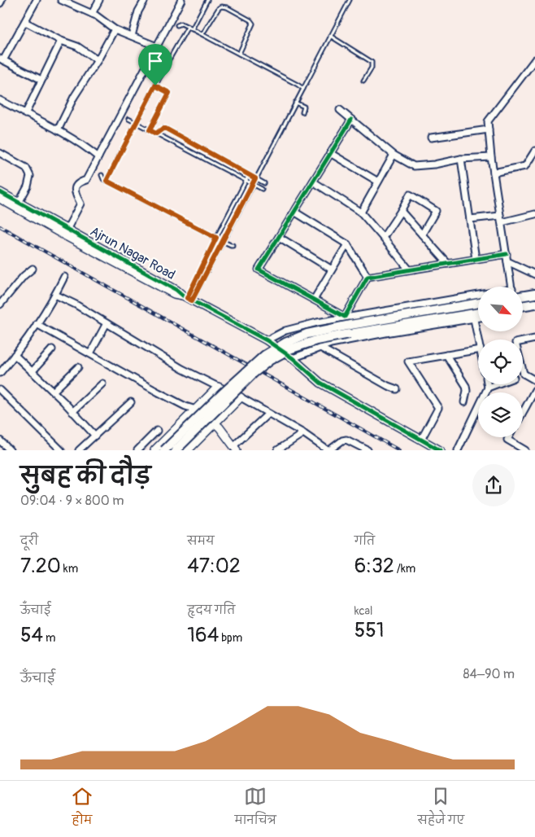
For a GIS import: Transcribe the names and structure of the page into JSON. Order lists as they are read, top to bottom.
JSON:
{
  "streets": {
    "street": ["Ajrun Nagar Road"]
  },
  "north": "bottom right",
  "page": {
    "heading": ["सुबह की दौड़", "09:04 · 9 × 800 m"],
    "stats": [
      ["दूरी", "7.20 km"],
      ["समय", "47:02"],
      ["गति", "6:32 /km"],
      ["ऊँचाई", "54 m"],
      ["हृदय गति", "164 bpm"],
      ["kcal", "551"]
    ],
    "chart": ["ऊँचाई", "84–90 m"],
    "tabs": ["होम", "मानचित्र", "सहेजे गए"]
  }
}
